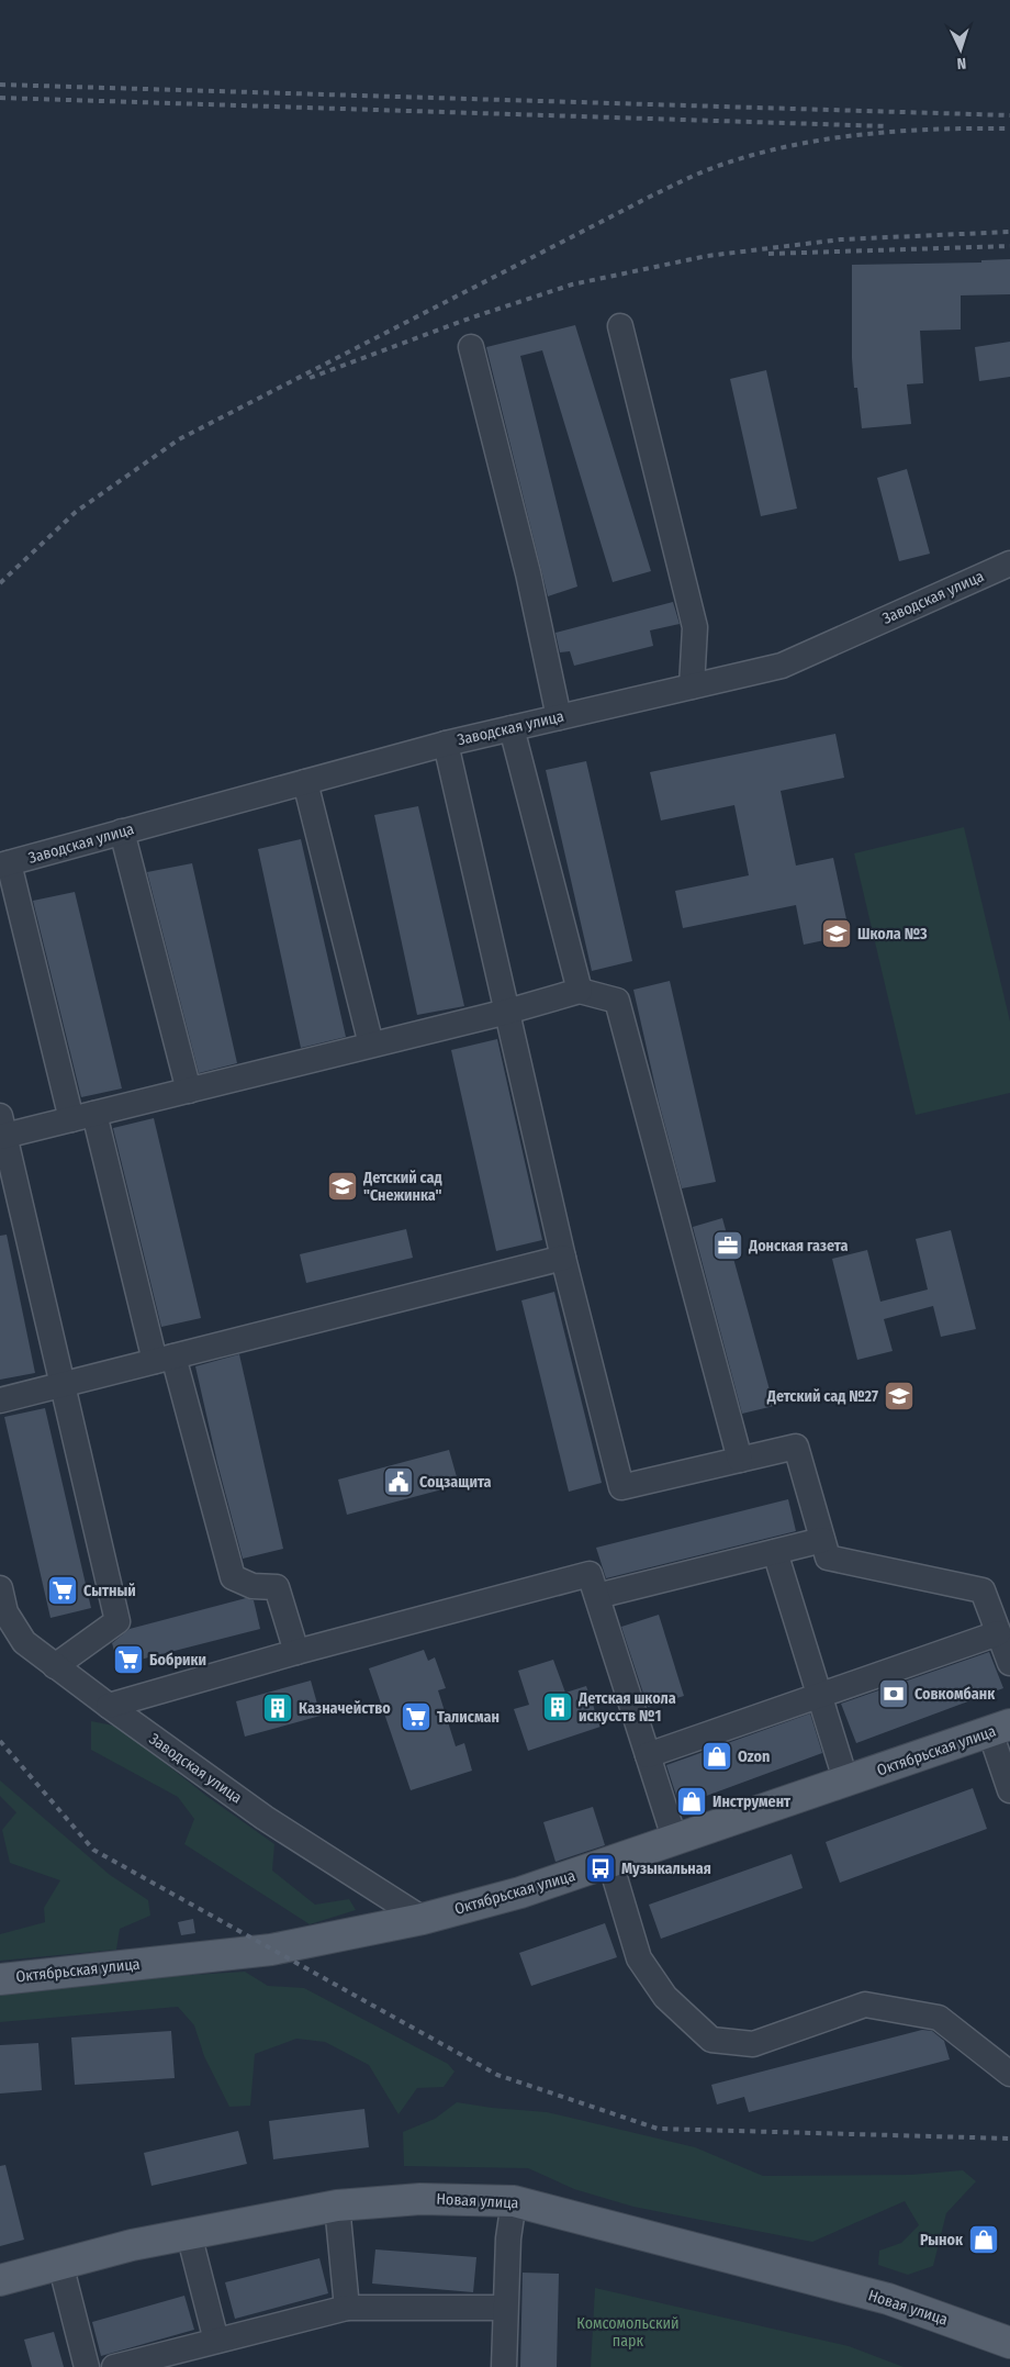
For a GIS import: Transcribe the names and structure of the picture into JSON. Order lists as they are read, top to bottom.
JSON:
{
  "streets": {
    "main road": ["Октябрьская улица", "Новая улица"],
    "street": ["Заводская улица"]
  },
  "crossings": [
    ["Заводская улица", "Октябрьская улица"]
  ],
  "parks": ["Комсомольский парк"],
  "places": {
    "school or university": ["Школа №3", "Детский сад \"Снежинка\"", "Детский сад №27"],
    "office": ["Донская газета"],
    "public building": ["Соцзащита"],
    "supermarket": ["Сытный", "Бобрики", "Талисман"],
    "bank": ["Совкомбанк"],
    "building": ["Детская школа искусств №1", "Казначейство"],
    "shop": ["Ozon", "Инструмент", "Рынок"],
    "bus stop": ["Музыкальная"]
  },
  "north": "bottom"
}
